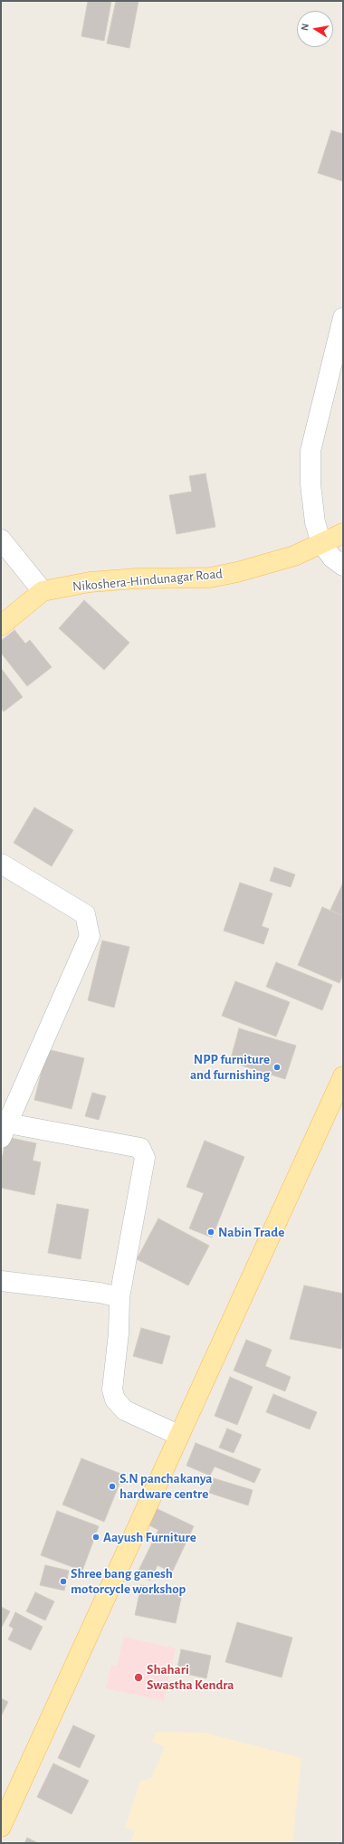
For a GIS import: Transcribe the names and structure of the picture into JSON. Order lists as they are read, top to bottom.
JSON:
{
  "streets": {
    "main road": ["Nikoshera-Hindunagar Road"]
  },
  "places": [
    "NPP furniture and furnishing",
    "Nabin Trade",
    "S.N panchakanya hardware centre",
    "Aayush Furniture",
    "Shree bang ganesh motorcycle workshop",
    "Shahari Swastha Kendra"
  ],
  "north": "left"
}
